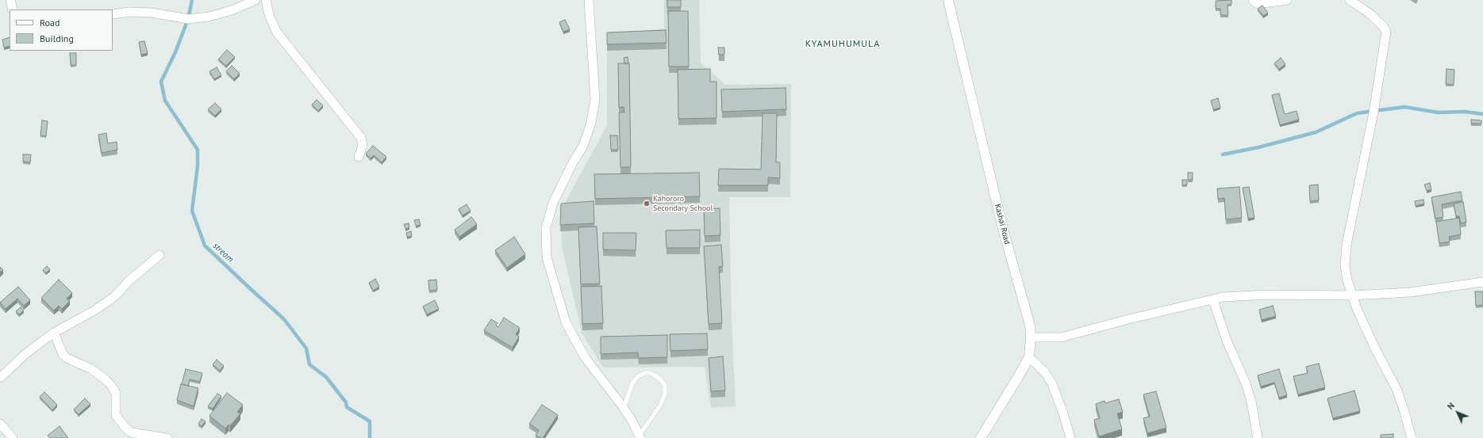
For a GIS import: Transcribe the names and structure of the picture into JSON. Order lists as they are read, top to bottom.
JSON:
{
  "streets": {
    "street": ["Kashai Road"]
  },
  "districts": ["KYAMUHUMULA"],
  "water": ["stream"],
  "places": ["Kahororo Secondary School"],
  "legend": ["Road", "Building"],
  "north": "top left"
}
